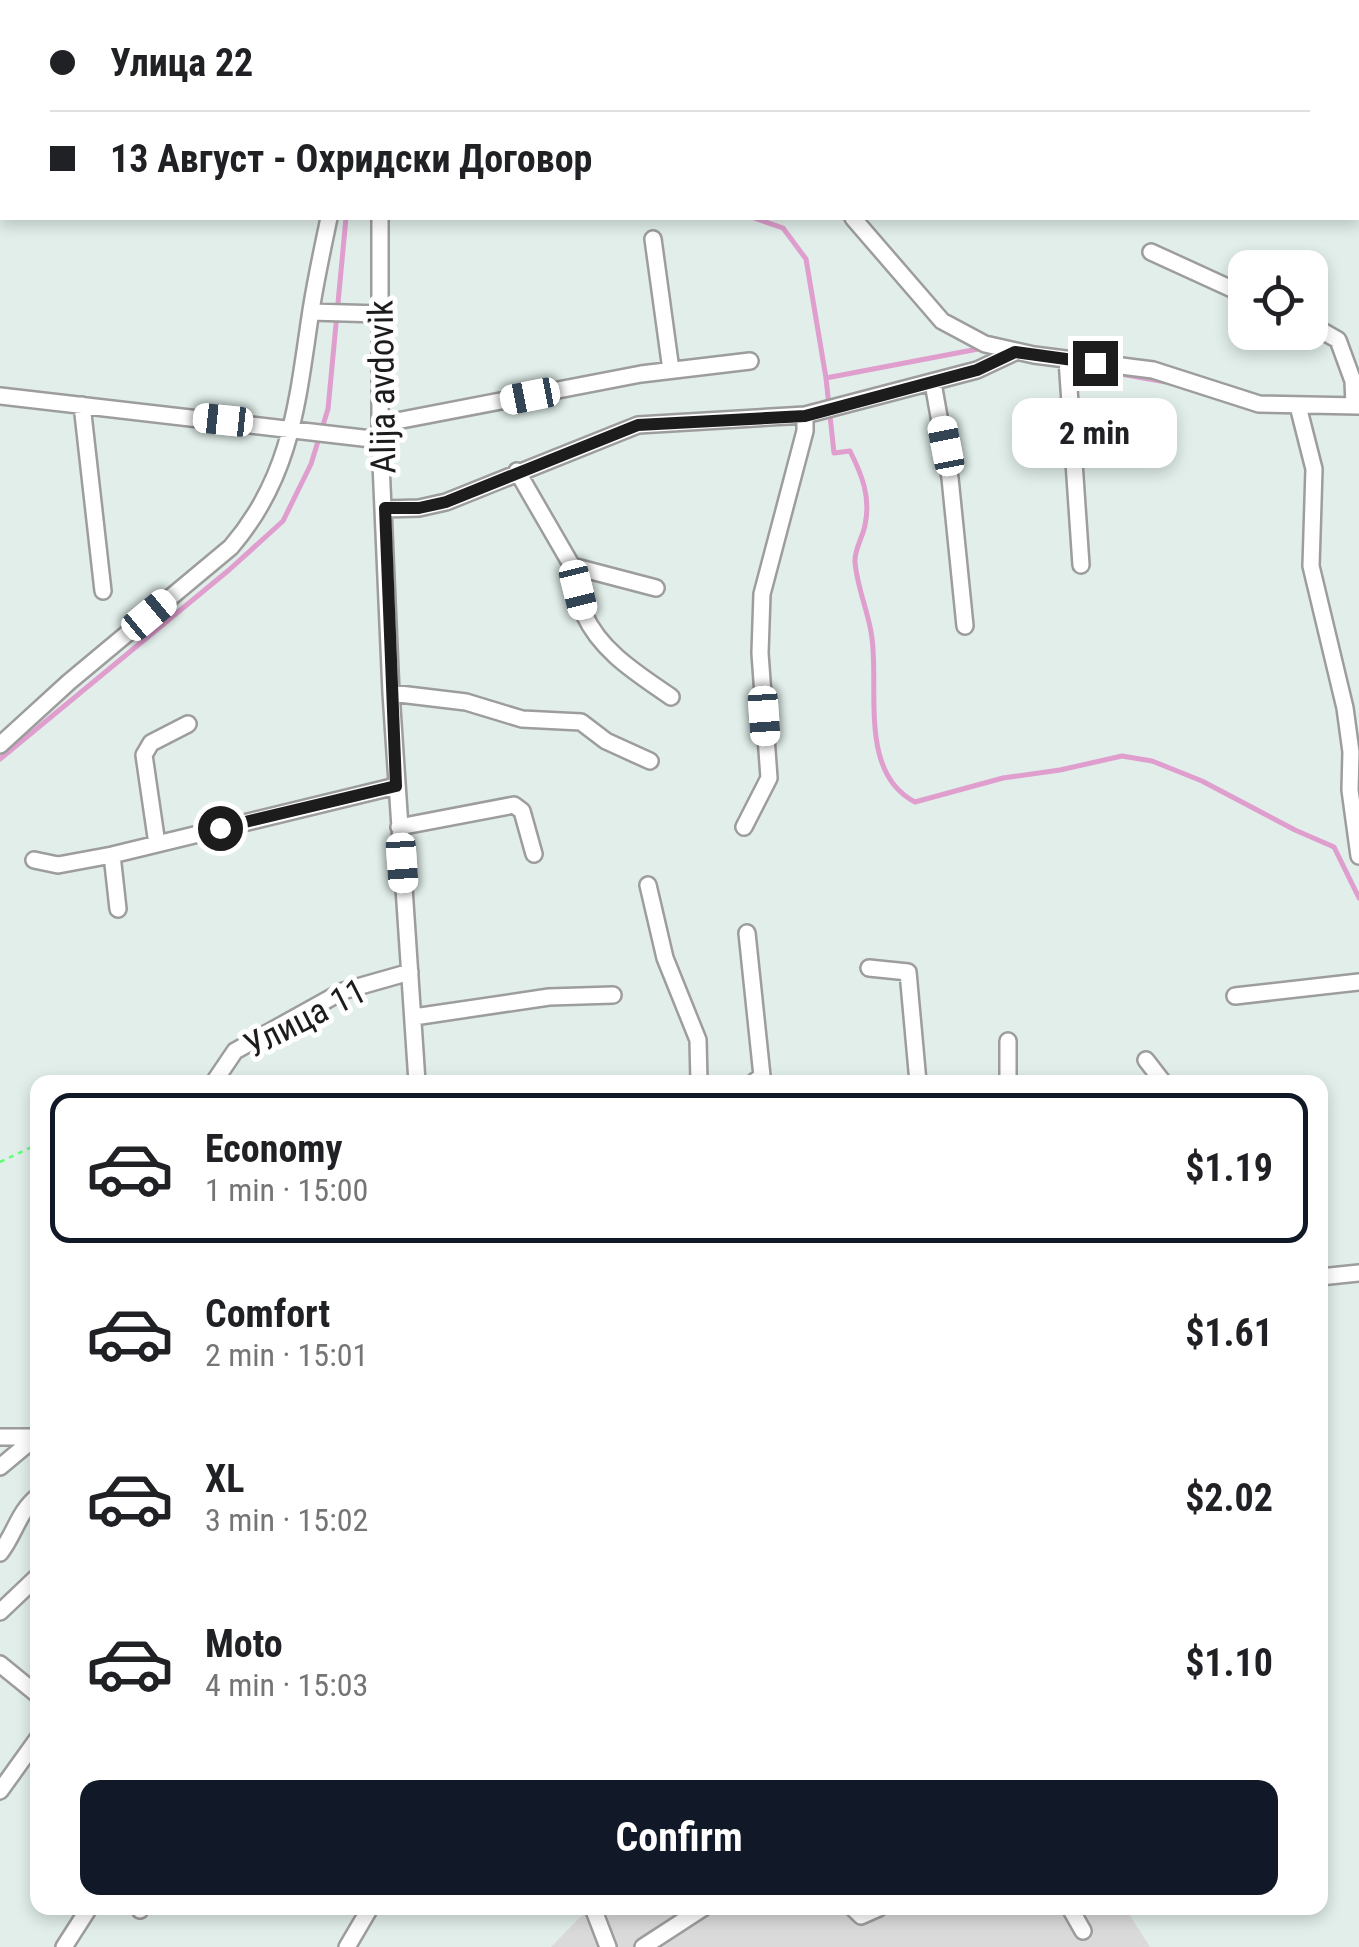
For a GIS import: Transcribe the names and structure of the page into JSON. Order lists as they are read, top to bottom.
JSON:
{
  "streets": {
    "street": ["Alija avdovik", "Улица 11"]
  },
  "crossings": [
    ["Alija avdovik", "Улица 11"]
  ],
  "page": {
    "banner": ["Улица 22", "13 Август - Охридски Договор"],
    "bubble": "2 min",
    "list": [
      {
        "name": "Economy",
        "note": "1 min · 15:00",
        "value": "$1.19"
      },
      {
        "name": "Comfort",
        "note": "2 min · 15:01",
        "value": "$1.61"
      },
      {
        "name": "XL",
        "note": "3 min · 15:02",
        "value": "$2.02"
      },
      {
        "name": "Moto",
        "note": "4 min · 15:03",
        "value": "$1.10"
      }
    ],
    "buttons": "Confirm"
  }
}
